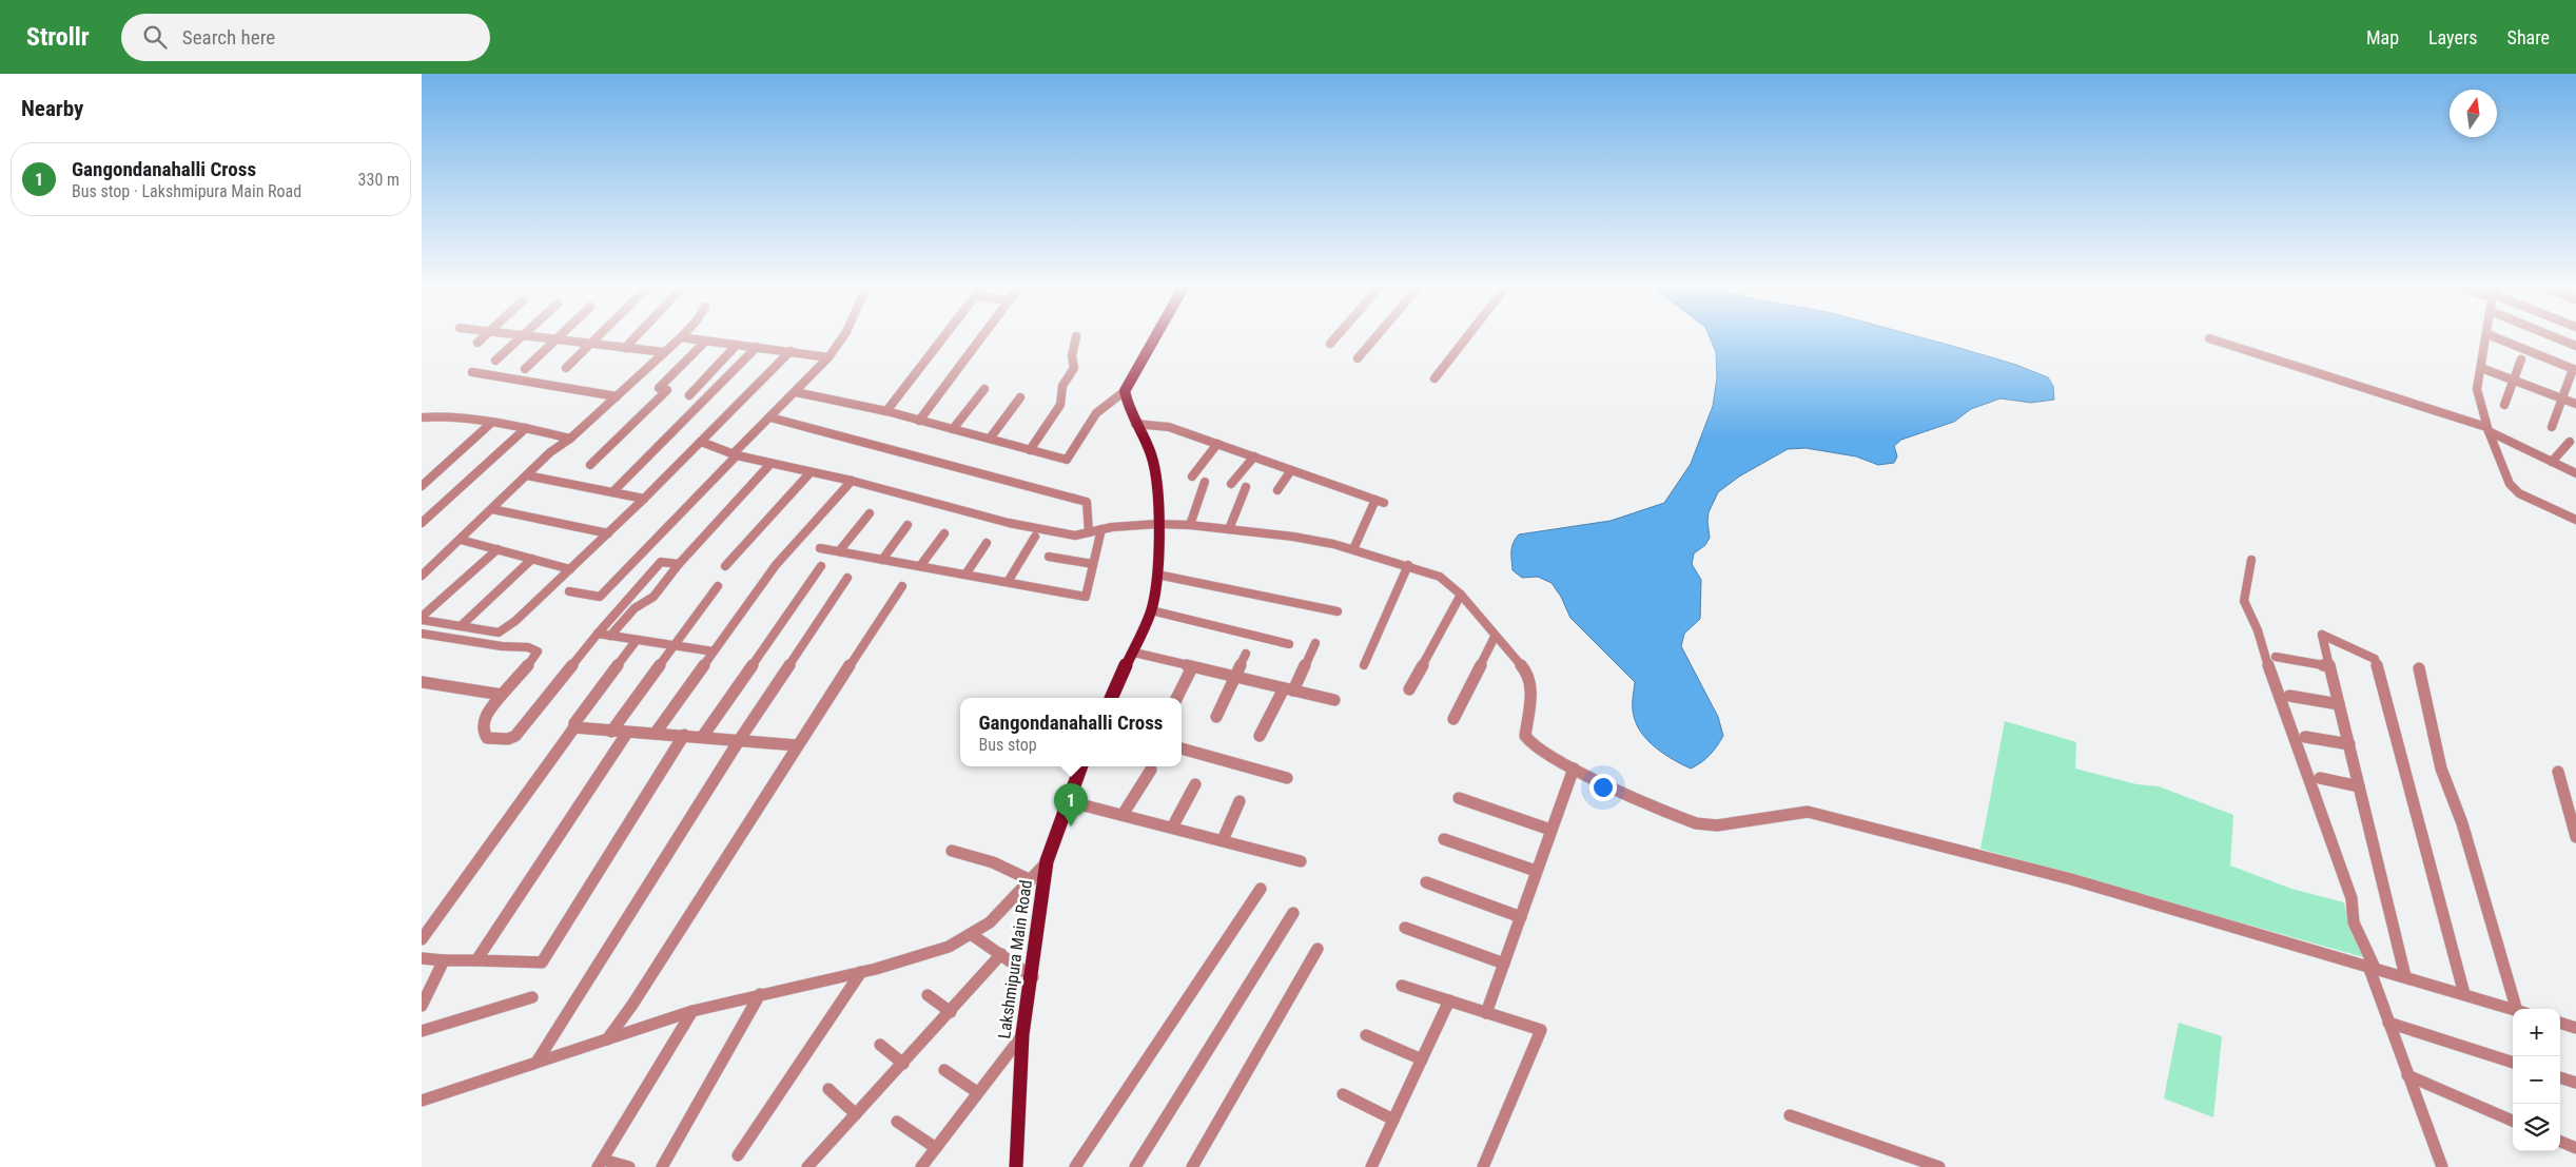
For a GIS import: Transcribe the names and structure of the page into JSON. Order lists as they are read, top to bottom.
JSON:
{
  "streets": {
    "main road": ["Lakshmipura Main Road"]
  },
  "north": "top",
  "page": {
    "header": "Strollr",
    "search": "Search here",
    "nav": ["Map", "Layers", "Share"],
    "heading": "Nearby",
    "list": [
      {
        "mark": "1",
        "name": "Gangondanahalli Cross",
        "note": "Bus stop · Lakshmipura Main Road",
        "value": "330 m"
      }
    ],
    "popup": ["Gangondanahalli Cross", "Bus stop"],
    "pins": "1",
    "map_buttons": ["+", "−"]
  }
}
